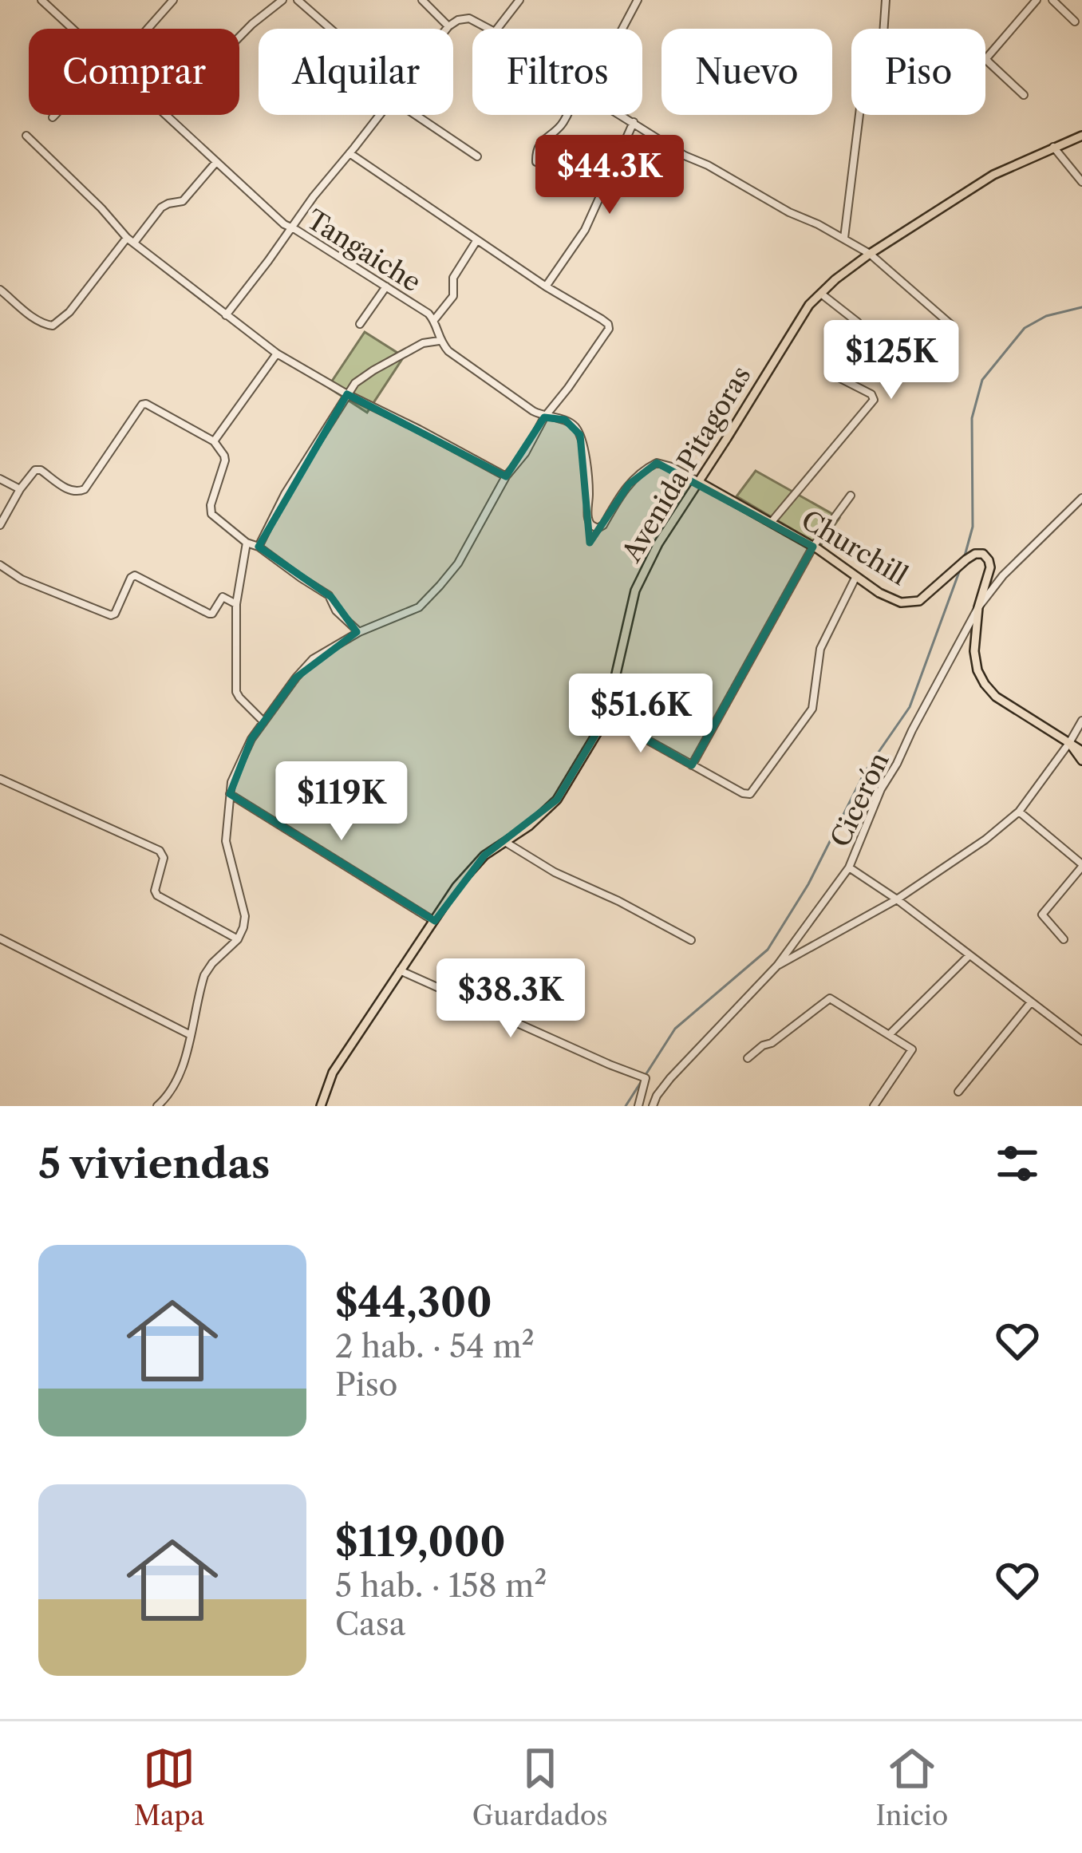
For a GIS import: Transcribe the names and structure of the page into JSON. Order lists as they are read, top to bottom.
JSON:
{
  "streets": {
    "main road": ["Avenida Pitagoras", "Churchill"],
    "street": ["Tangaiche", "Cicerón"]
  },
  "crossings": [
    ["Avenida Pitagoras", "Churchill"],
    ["Churchill", "Cicerón"]
  ],
  "page": {
    "chip": [
      "Comprar",
      "Alquilar",
      "Filtros",
      "Nuevo",
      "Piso"
    ],
    "price": [
      "$44.3K",
      "$125K",
      "$51.6K",
      "$119K",
      "$38.3K"
    ],
    "heading": "5 viviendas",
    "list": [
      {
        "name": "$44,300",
        "note": "2 hab. · 54 m² · Piso"
      },
      {
        "name": "$119,000",
        "note": "5 hab. · 158 m² · Casa"
      }
    ],
    "tabs": ["Mapa", "Guardados", "Inicio"]
  }
}
